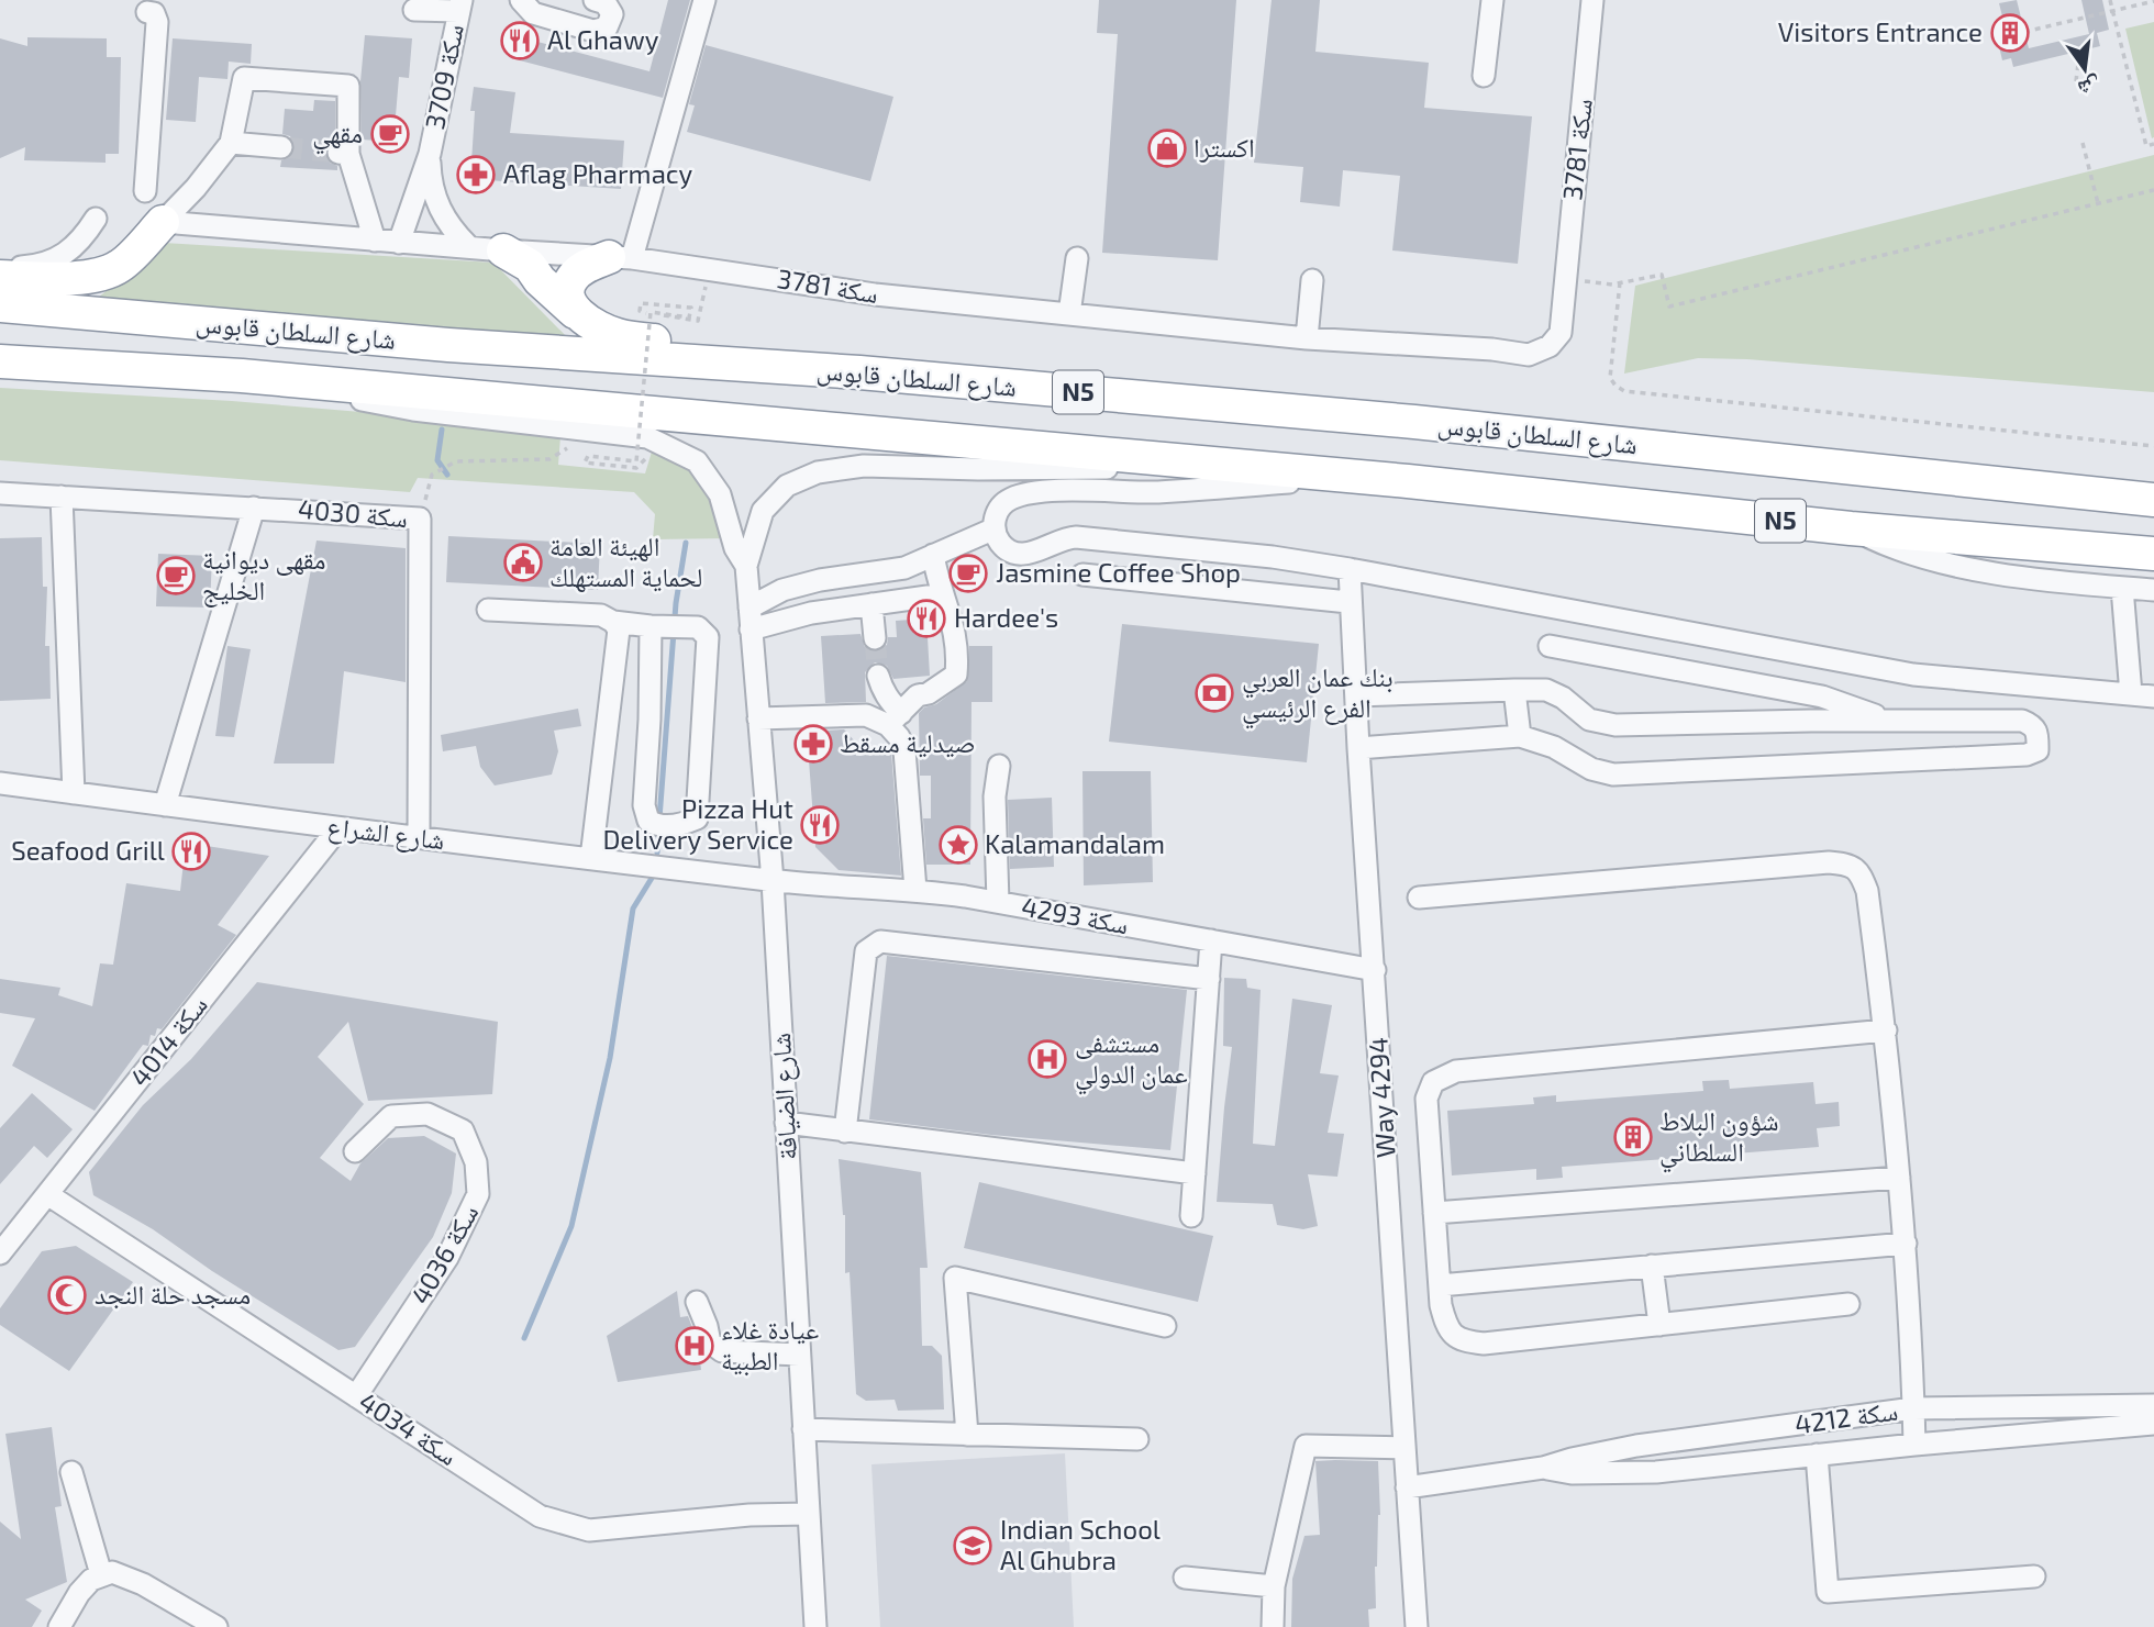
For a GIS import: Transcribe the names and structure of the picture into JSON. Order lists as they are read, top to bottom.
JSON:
{
  "streets": {
    "highway": ["شارع السلطان قابوس", "N5"],
    "street": [
      "سكة 3709",
      "سكة 3781",
      "سكة 4030",
      "شارع الشراع",
      "سكة 4293",
      "سكة 4014",
      "شارع الضيافة",
      "Way 4294",
      "سكة 4036",
      "سكة 4212",
      "سكة 4034"
    ]
  },
  "crossings": [
    ["سكة 3709", "سكة 3781"],
    ["سكة 4030", "شارع الشراع"],
    ["شارع الشراع", "سكة 4293"],
    ["شارع الشراع", "سكة 4014"],
    ["شارع الشراع", "شارع الضيافة"],
    ["سكة 4293", "شارع الضيافة"],
    ["سكة 4293", "Way 4294"],
    ["سكة 4014", "سكة 4034"],
    ["شارع الضيافة", "سكة 4034"],
    ["Way 4294", "سكة 4212"],
    ["سكة 4036", "سكة 4034"]
  ],
  "places": {
    "building": ["Visitors Entrance", "شؤون البلاط السلطاني"],
    "restaurant": [
      "Al Ghawy",
      "Hardee's",
      "Pizza Hut Delivery Service",
      "Seafood Grill"
    ],
    "cafe": ["مقهي", "Jasmine Coffee Shop", "مقهى ديوانية الخليج"],
    "shop": ["اكسترا"],
    "pharmacy": ["Aflag Pharmacy", "صيدلية مسقط"],
    "public building": ["الهيئة العامة لحماية المستهلك"],
    "bank": ["بنك عمان العربي الفرع الرئيسي"],
    "place": ["Kalamandalam"],
    "hospital": ["مستشفى عمان الدولي", "عيادة غلاء الطبية"],
    "mosque": ["مسجد حلة النجد"],
    "school or university": ["Indian School Al Ghubra"]
  },
  "north": "bottom"
}
